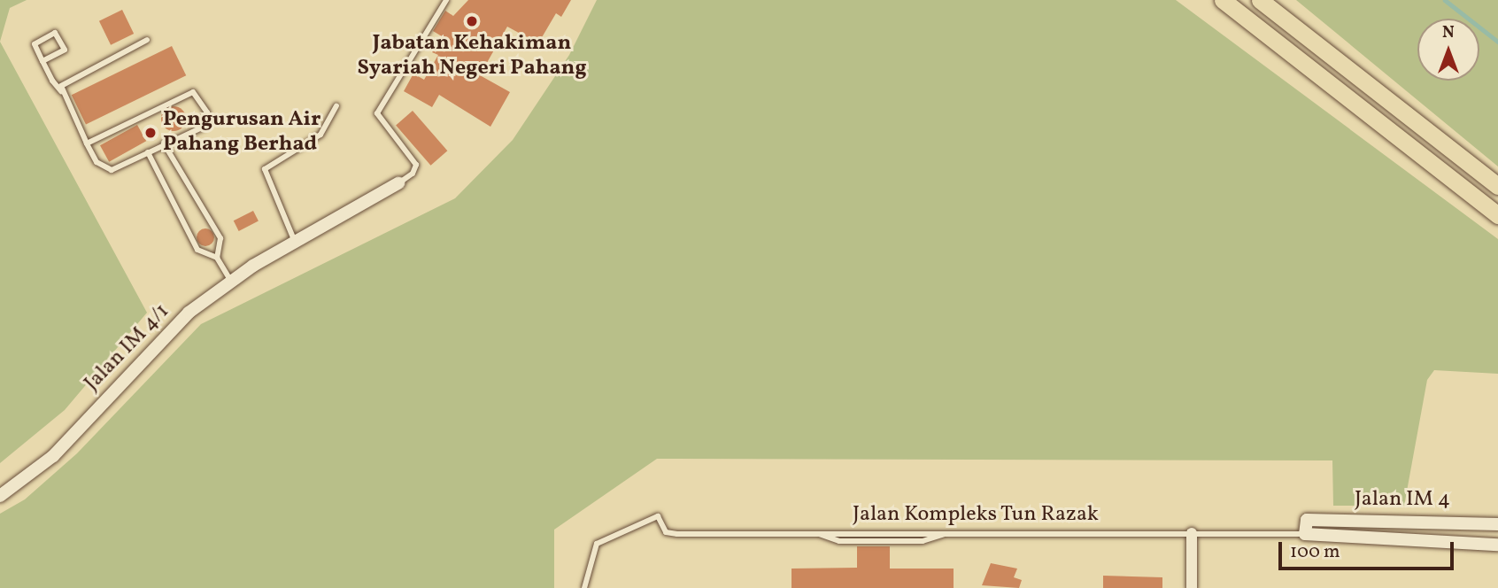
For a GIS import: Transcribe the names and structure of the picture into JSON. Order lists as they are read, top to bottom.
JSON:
{
  "streets": {
    "street": ["Jalan IM 4/1", "Jalan IM 4"],
    "lane": ["Jalan Kompleks Tun Razak"]
  },
  "crossings": [
    ["Jalan IM 4", "Jalan Kompleks Tun Razak"]
  ],
  "places": ["Jabatan Kehakiman Syariah Negeri Pahang", "Pengurusan Air Pahang Berhad"],
  "scale_bar": "100 m",
  "north": "top"
}
